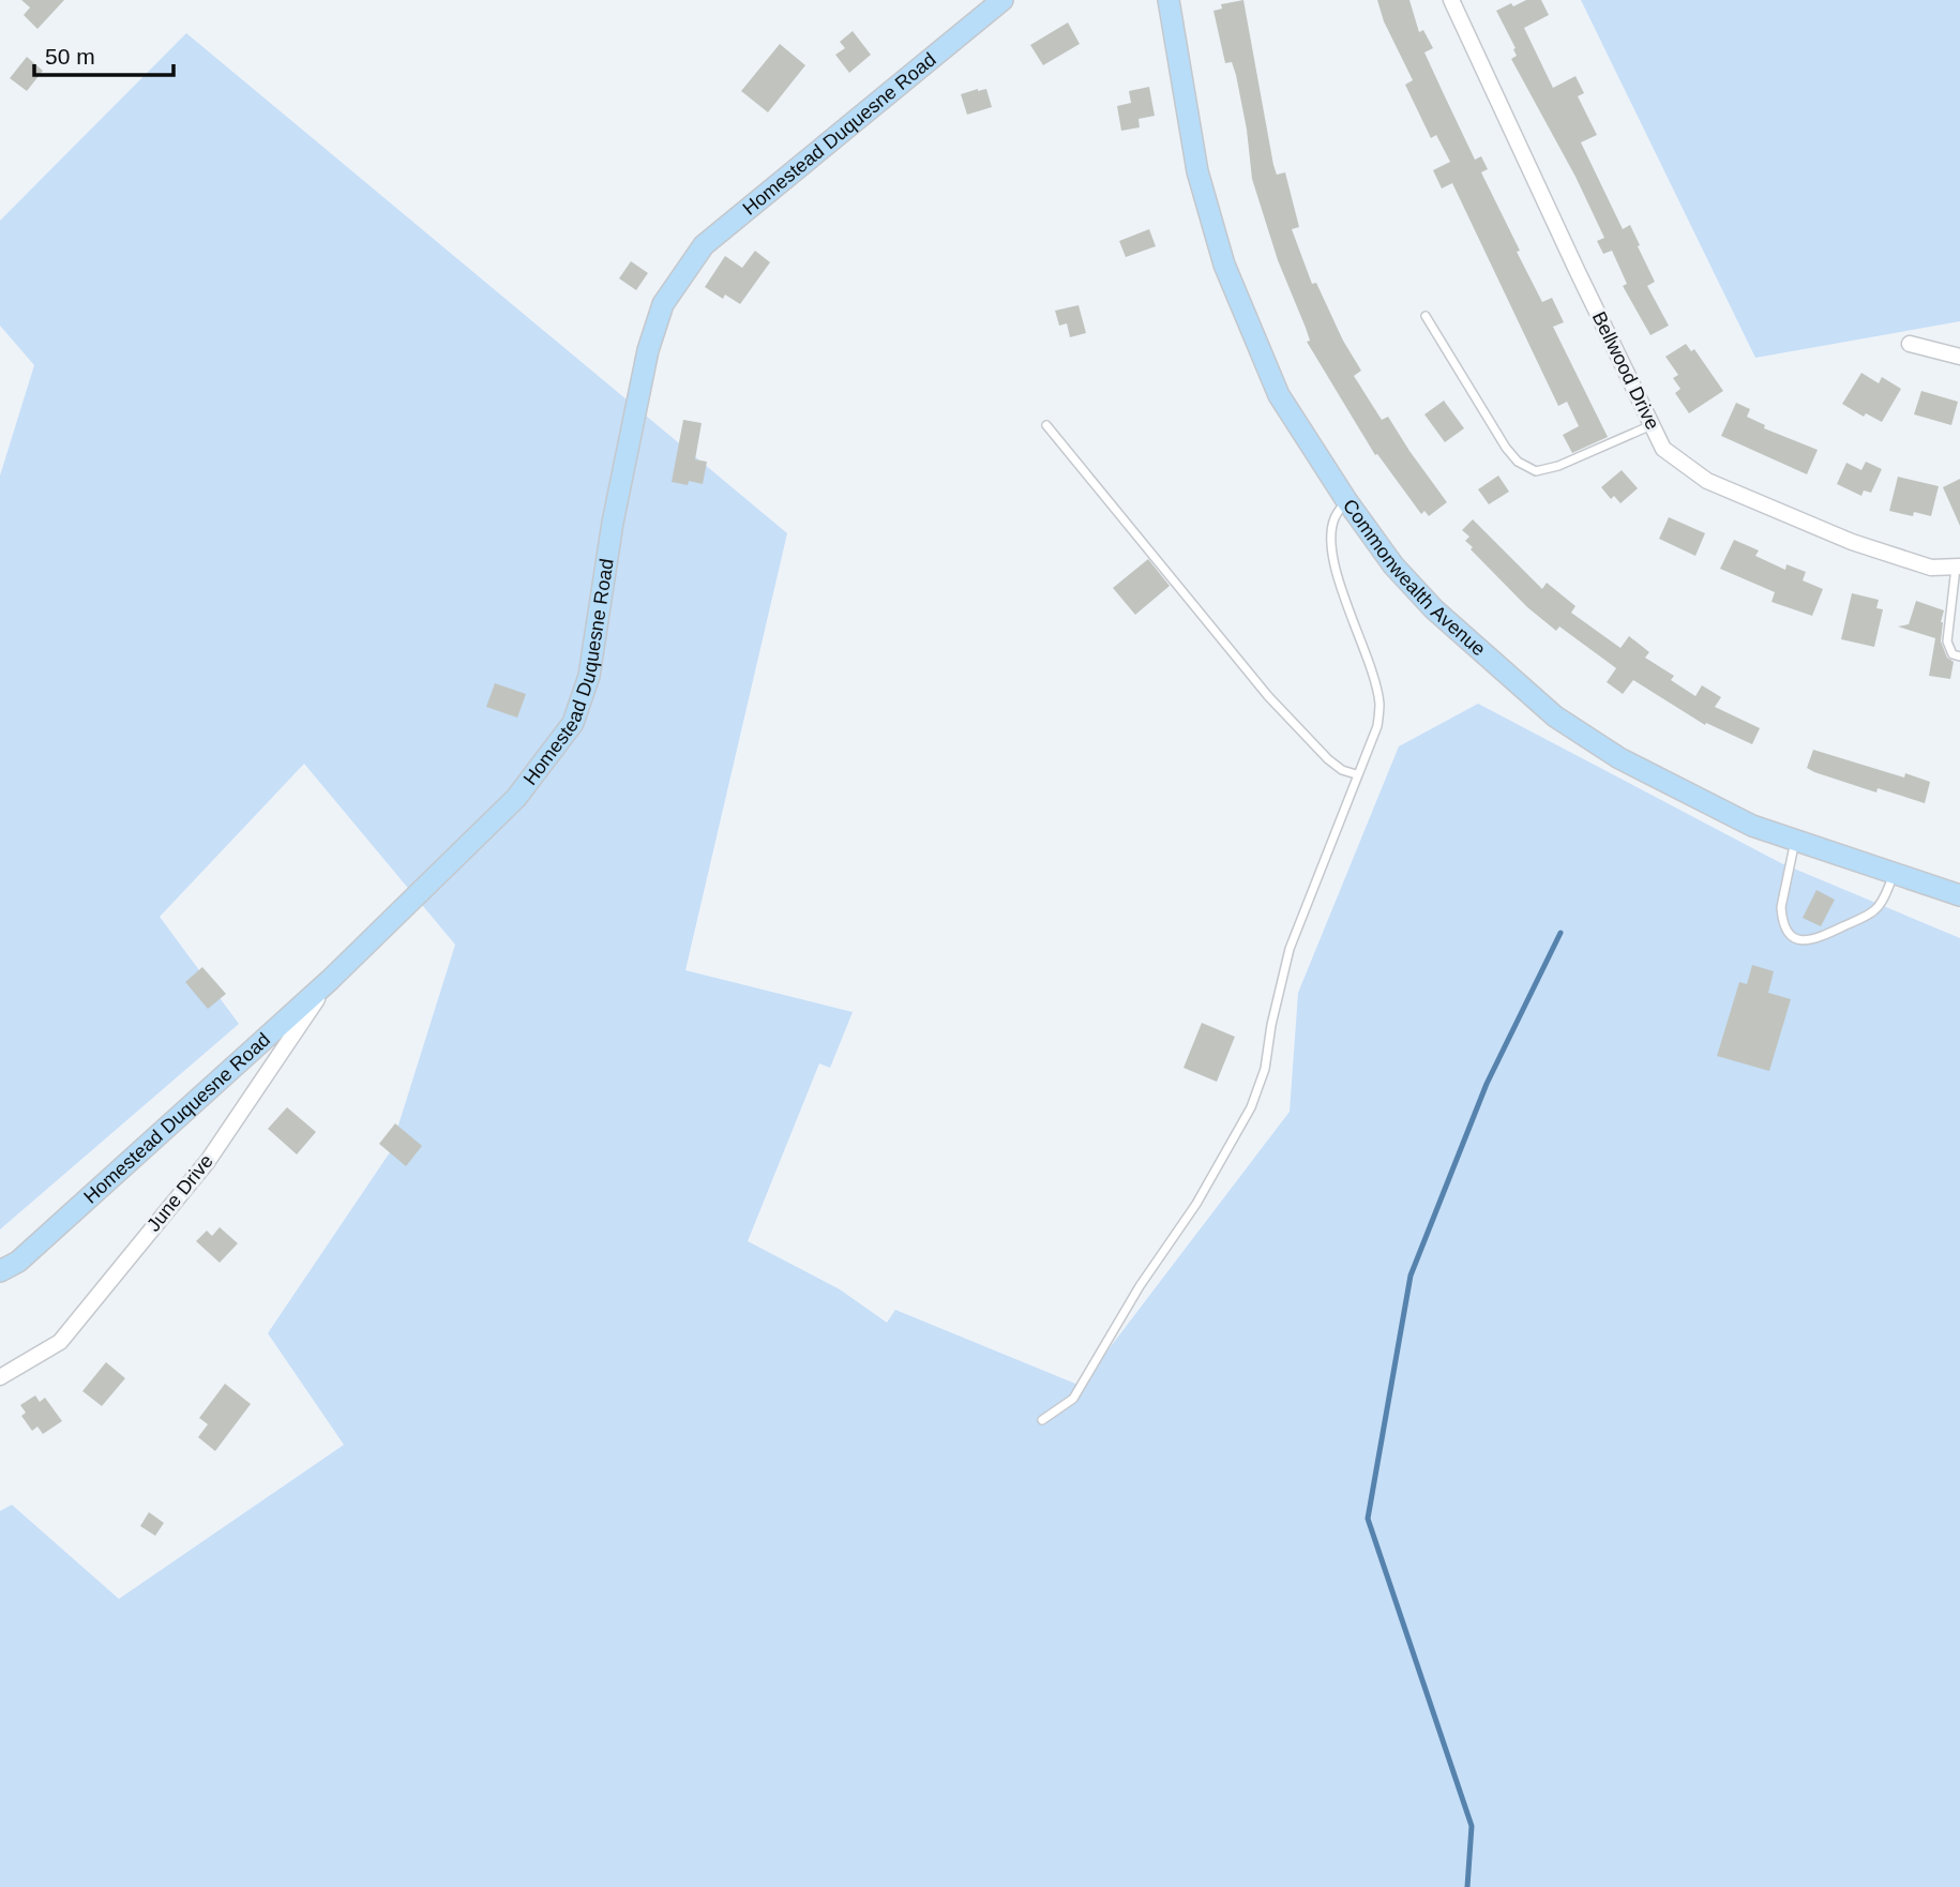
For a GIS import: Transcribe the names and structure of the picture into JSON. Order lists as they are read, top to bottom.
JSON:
{
  "streets": {
    "street": [
      "Homestead Duquesne Road",
      "Bellwood Drive",
      "Commonwealth Avenue",
      "June Drive"
    ]
  },
  "crossings": [
    ["Homestead Duquesne Road", "June Drive"]
  ],
  "scale_bar": "50 m"
}
